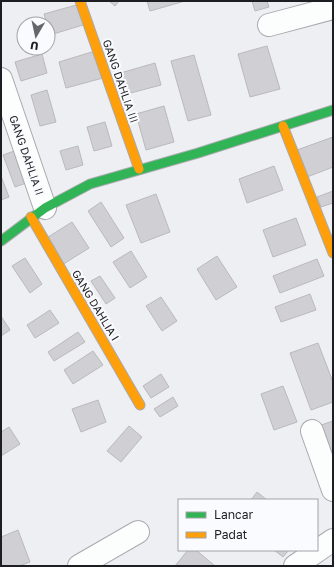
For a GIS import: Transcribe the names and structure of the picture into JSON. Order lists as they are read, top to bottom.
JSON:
{
  "streets": {
    "street": ["GANG DAHLIA III", "GANG DAHLIA II", "GANG DAHLIA I"]
  },
  "crossings": [
    ["GANG DAHLIA II", "GANG DAHLIA I"]
  ],
  "legend": ["Lancar", "Padat"],
  "north": "bottom"
}
